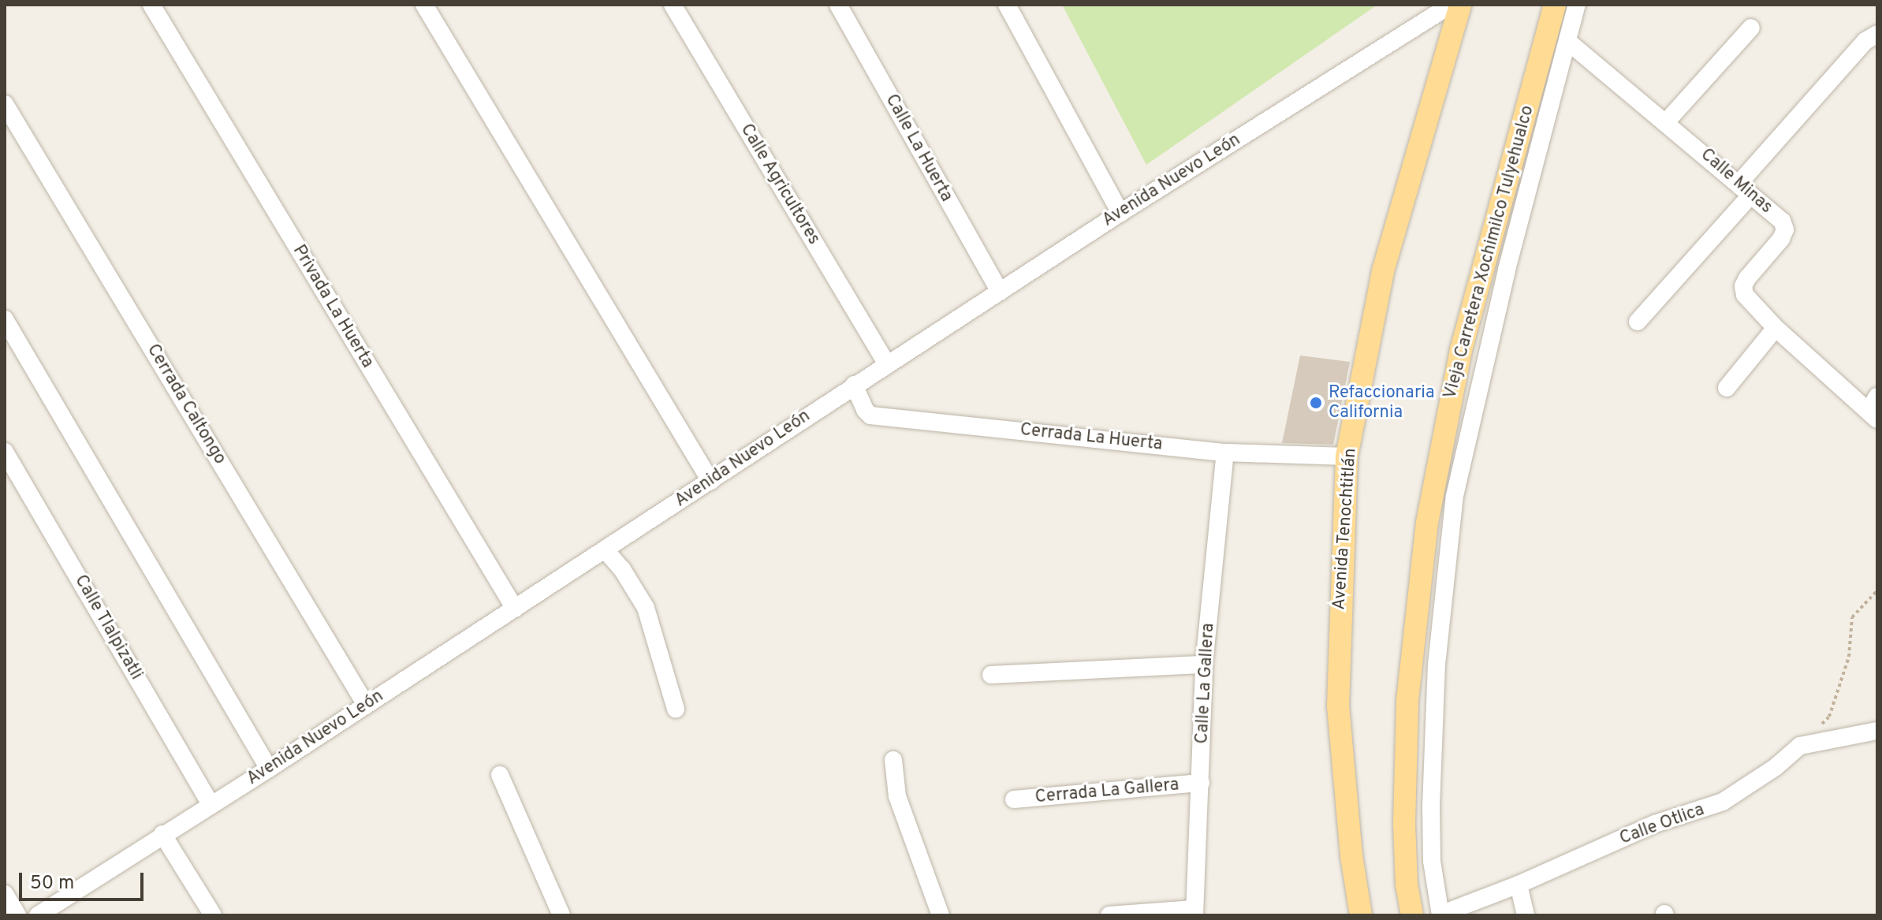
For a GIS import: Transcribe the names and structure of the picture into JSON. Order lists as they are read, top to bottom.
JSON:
{
  "streets": {
    "main road": ["Vieja Carretera Xochimilco Tulyehualco", "Avenida Tenochtitlán"],
    "street": [
      "Calle La Huerta",
      "Avenida Nuevo León",
      "Calle Minas",
      "Calle Agricultores",
      "Privada La Huerta",
      "Cerrada Caltongo",
      "Cerrada La Huerta",
      "Calle Tlalpizatli",
      "Calle La Gallera",
      "Cerrada La Gallera",
      "Calle Otlica"
    ]
  },
  "crossings": [
    ["Calle La Huerta", "Avenida Nuevo León"],
    ["Avenida Nuevo León", "Calle Agricultores"],
    ["Avenida Nuevo León", "Privada La Huerta"],
    ["Avenida Nuevo León", "Cerrada Caltongo"],
    ["Avenida Nuevo León", "Cerrada La Huerta"],
    ["Avenida Nuevo León", "Calle Tlalpizatli"],
    ["Cerrada La Huerta", "Avenida Tenochtitlán"],
    ["Cerrada La Huerta", "Calle La Gallera"],
    ["Calle La Gallera", "Cerrada La Gallera"]
  ],
  "places": ["Refaccionaria California"],
  "scale_bar": "50 m"
}
